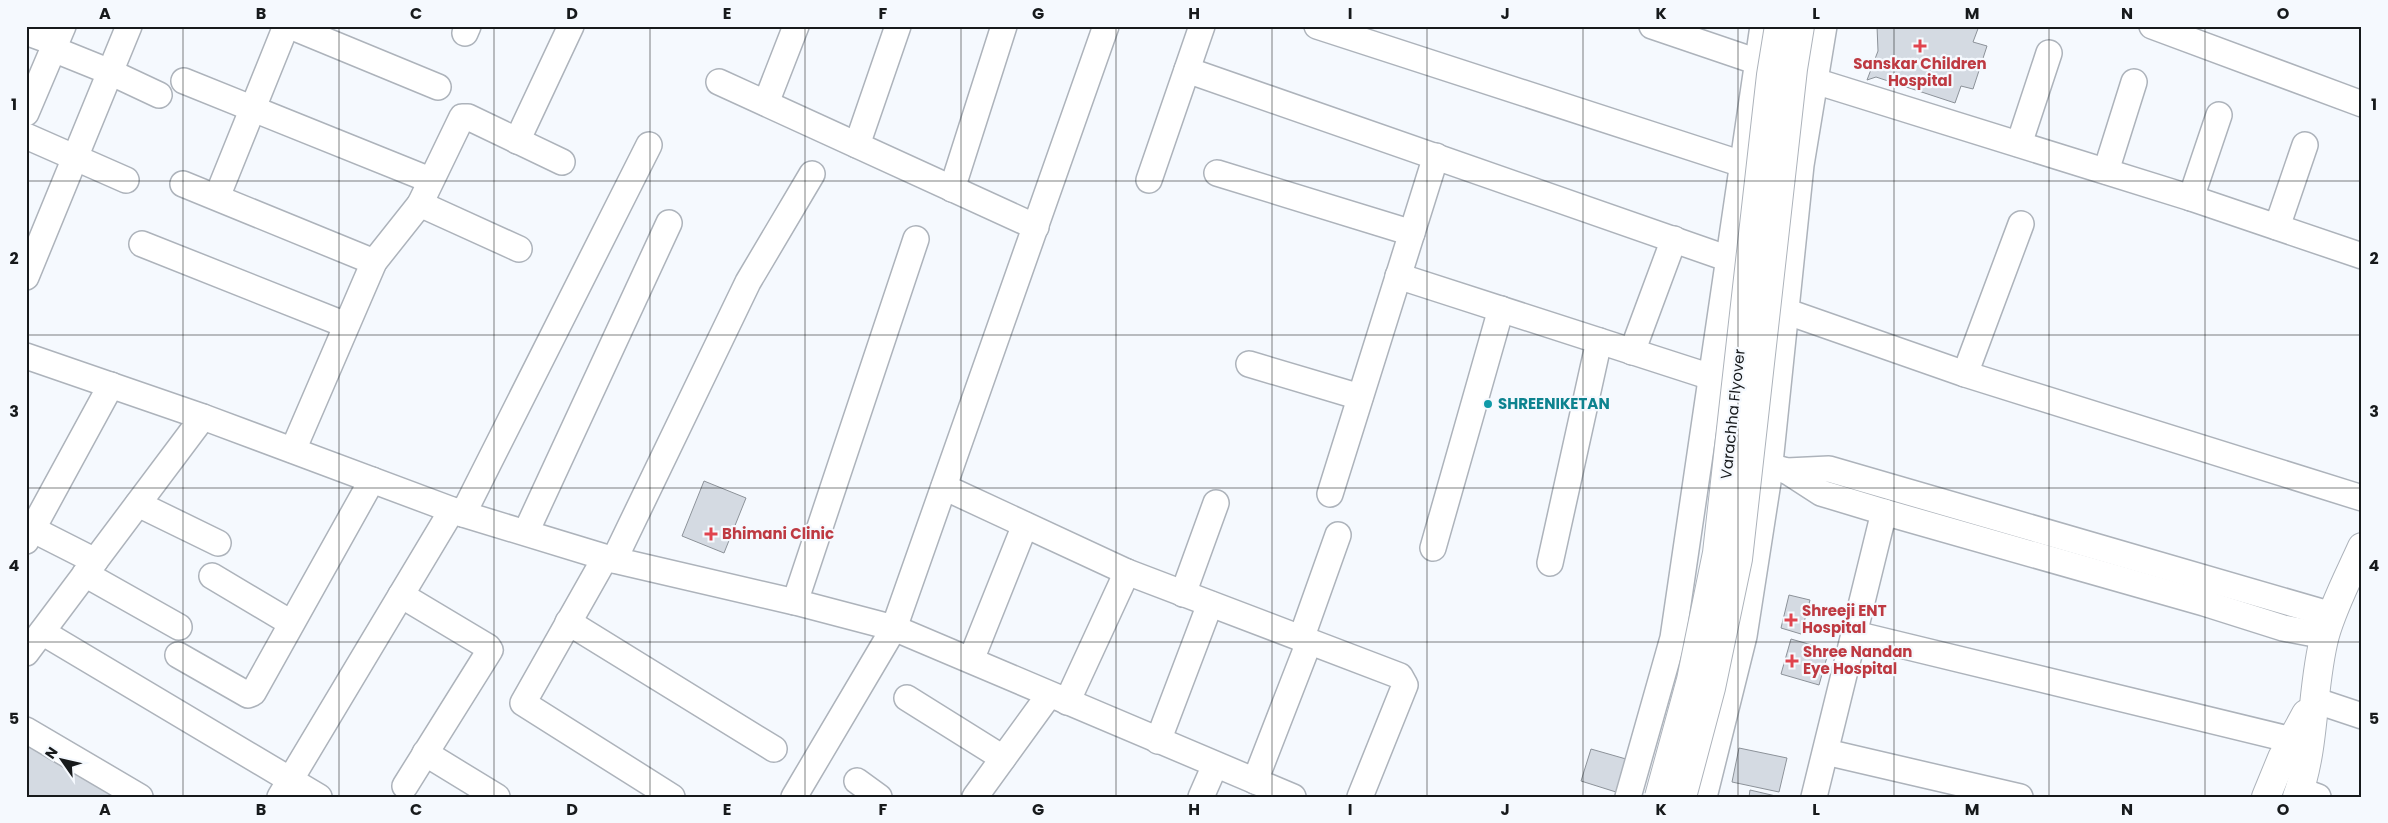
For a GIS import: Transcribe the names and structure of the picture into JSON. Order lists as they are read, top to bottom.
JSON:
{
  "streets": {
    "main road": ["Varachha Flyover"]
  },
  "places": {
    "health": [
      "Sanskar Children Hospital",
      "Bhimani Clinic",
      "Shreeji ENT Hospital",
      "Shree Nandan Eye Hospital"
    ],
    "other": ["SHREENIKETAN"]
  },
  "north": "top left",
  "grid": {
    "columns": [
      "A",
      "B",
      "C",
      "D",
      "E",
      "F",
      "G",
      "H",
      "I",
      "J",
      "K",
      "L",
      "M",
      "N",
      "O"
    ],
    "rows": [
      "1",
      "2",
      "3",
      "4",
      "5"
    ]
  }
}
